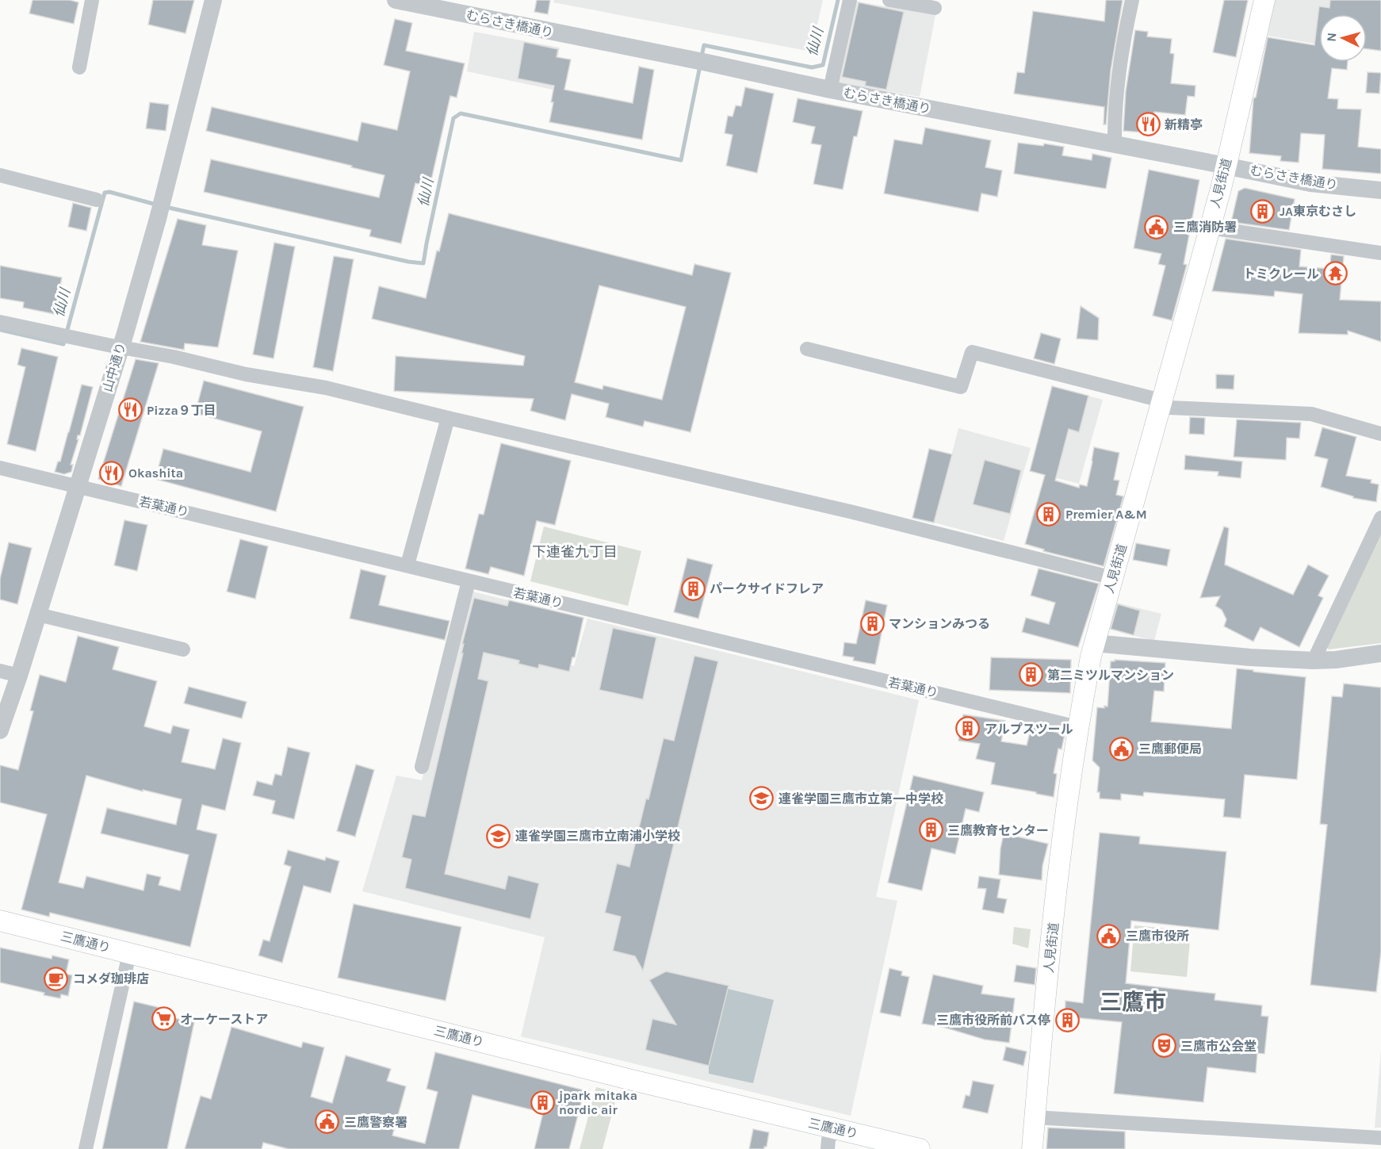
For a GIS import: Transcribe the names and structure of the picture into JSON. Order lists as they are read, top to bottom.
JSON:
{
  "streets": {
    "main road": ["人見街道", "三鷹通り"],
    "street": ["むらさき橋通り", "山中通り", "若葉通り"]
  },
  "crossings": [
    ["むらさき橋通り", "人見街道"],
    ["人見街道", "若葉通り"],
    ["山中通り", "若葉通り"]
  ],
  "districts": ["下連雀九丁目", "三鷹市"],
  "water": ["仙川"],
  "places": {
    "restaurant": ["新精亭", "Pizza９丁目", "Okashita"],
    "building": [
      "JA東京むさし",
      "Premier A&M",
      "パークサイドフレア",
      "マンションみつる",
      "第二ミツルマンション",
      "アルプスツール",
      "三鷹教育センター",
      "三鷹市役所前バス停",
      "jpark mitaka nordic air"
    ],
    "public building": [
      "三鷹消防署",
      "三鷹郵便局",
      "三鷹市役所",
      "三鷹警察署"
    ],
    "temple": ["トミクレール"],
    "school or university": ["連雀学園三鷹市立第一中学校", "連雀学園三鷹市立南浦小学校"],
    "cafe": ["コメダ珈琲店"],
    "supermarket": ["オーケーストア"],
    "theatre": ["三鷹市公会堂"]
  },
  "north": "left"
}
